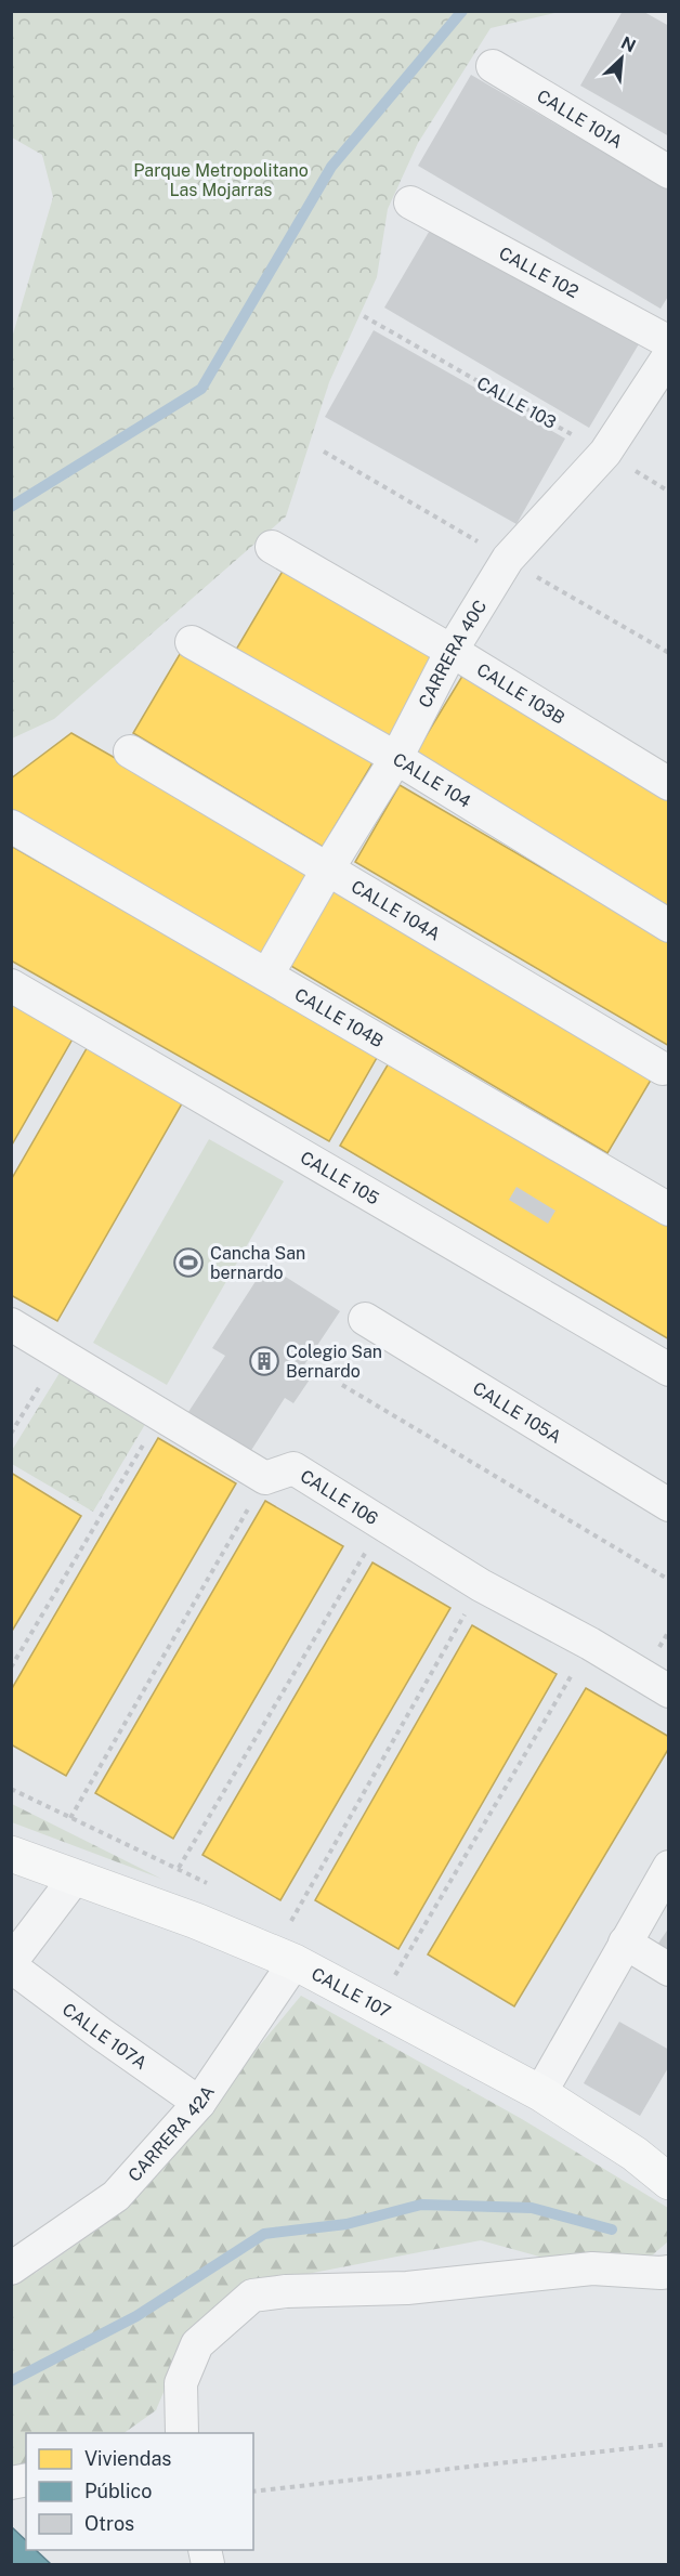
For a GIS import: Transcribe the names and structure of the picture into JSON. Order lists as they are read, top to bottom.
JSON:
{
  "streets": {
    "street": [
      "CALLE 101A",
      "CALLE 102",
      "CARRERA 40C",
      "CALLE 103B",
      "CALLE 104",
      "CALLE 104A",
      "CALLE 104B",
      "CALLE 105",
      "CALLE 105A",
      "CALLE 106",
      "CALLE 107",
      "CALLE 107A",
      "CARRERA 42A"
    ],
    "path": ["CALLE 103"]
  },
  "crossings": [
    ["CALLE 103", "CARRERA 40C"],
    ["CARRERA 40C", "CALLE 103B"],
    ["CARRERA 40C", "CALLE 104"],
    ["CARRERA 40C", "CALLE 104A"],
    ["CARRERA 40C", "CALLE 104B"],
    ["CALLE 107", "CARRERA 42A"],
    ["CALLE 107A", "CARRERA 42A"]
  ],
  "parks": ["Parque Metropolitano Las Mojarras"],
  "places": {
    "sports": ["Cancha San bernardo"],
    "building": ["Colegio San Bernardo"]
  },
  "legend": ["Viviendas", "Público", "Otros"],
  "north": "top right"
}
